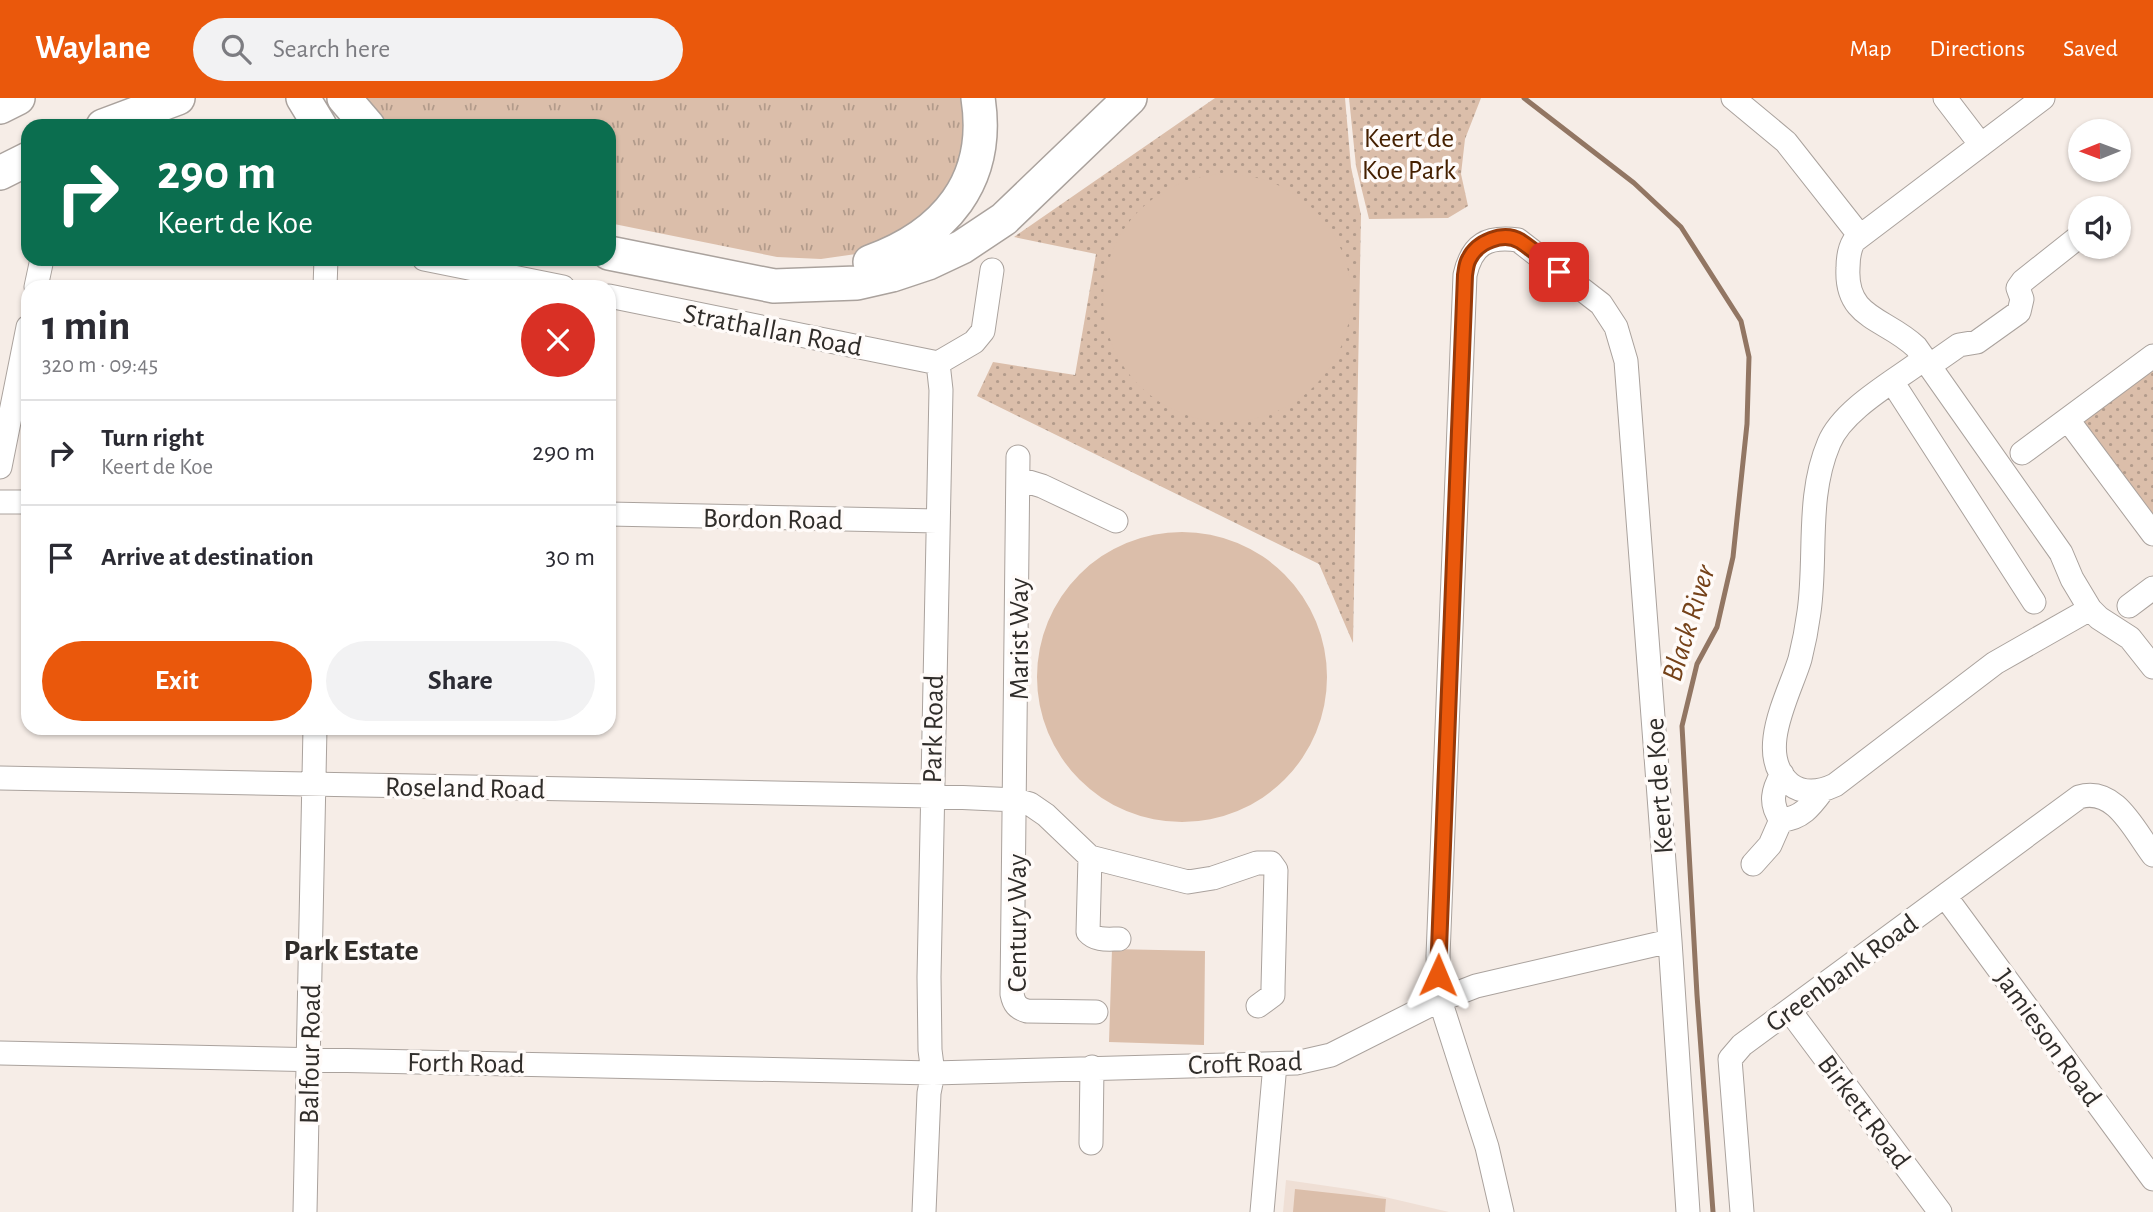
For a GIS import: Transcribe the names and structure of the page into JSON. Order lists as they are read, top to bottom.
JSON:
{
  "streets": {
    "street": [
      "Strathallan Road",
      "Bordon Road",
      "Marist Way",
      "Park Road",
      "Keert de Koe",
      "Roseland Road",
      "Century Way",
      "Greenbank Road",
      "Jamieson Road",
      "Balfour Road",
      "Forth Road",
      "Croft Road",
      "Birkett Road"
    ]
  },
  "crossings": [
    ["Strathallan Road", "Park Road"],
    ["Bordon Road", "Park Road"],
    ["Marist Way", "Roseland Road"],
    ["Marist Way", "Century Way"],
    ["Park Road", "Roseland Road"],
    ["Park Road", "Forth Road"],
    ["Park Road", "Croft Road"],
    ["Keert de Koe", "Croft Road"],
    ["Roseland Road", "Century Way"],
    ["Roseland Road", "Balfour Road"],
    ["Greenbank Road", "Jamieson Road"],
    ["Greenbank Road", "Birkett Road"],
    ["Balfour Road", "Forth Road"],
    ["Forth Road", "Croft Road"]
  ],
  "districts": ["Park Estate"],
  "water": ["Black River"],
  "parks": ["Keert de Koe Park"],
  "north": "left",
  "page": {
    "header": "Waylane",
    "search": "Search here",
    "nav": ["Map", "Directions", "Saved"],
    "turn": ["290 m", "Keert de Koe"],
    "heading": ["1 min", "320 m · 09:45"],
    "list": [
      {
        "name": "Turn right",
        "note": "Keert de Koe",
        "value": "290 m"
      },
      {
        "name": "Arrive at destination",
        "value": "30 m"
      }
    ],
    "buttons": ["Exit", "Share"]
  }
}
